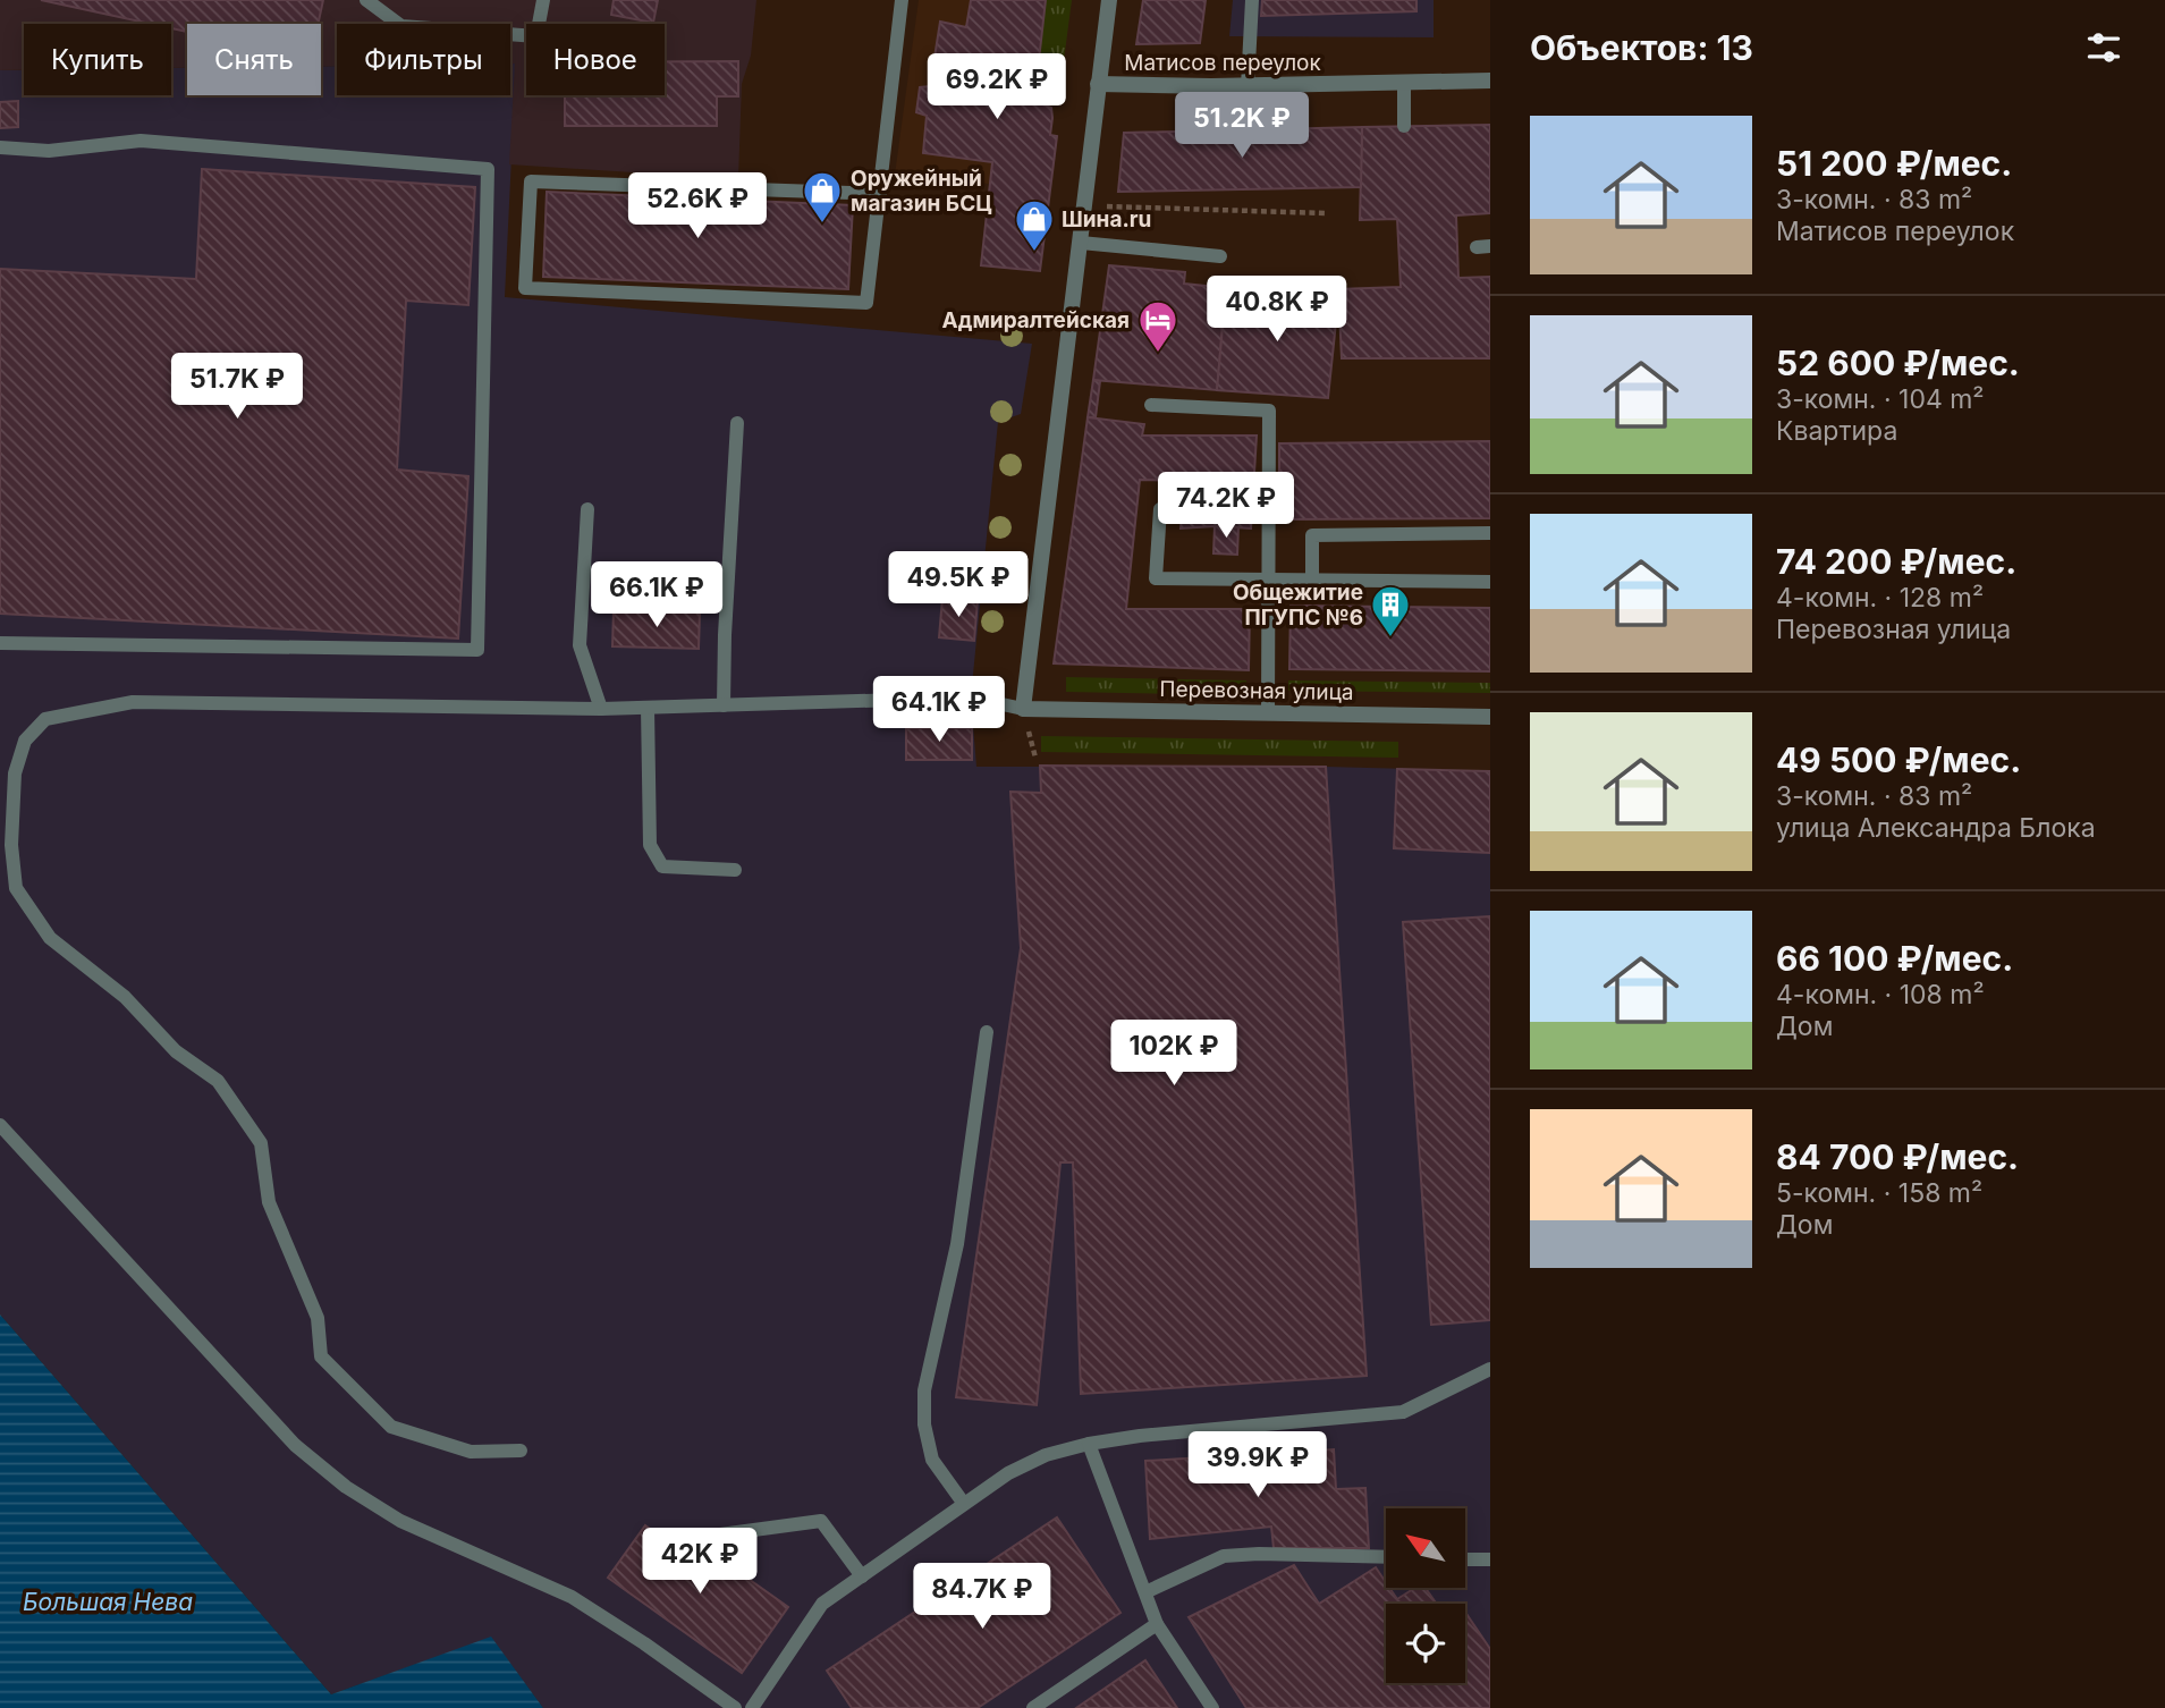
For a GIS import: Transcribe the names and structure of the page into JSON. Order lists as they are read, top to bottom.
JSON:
{
  "streets": {
    "street": ["Матисов переулок", "Перевозная улица"]
  },
  "water": ["Большая Нева"],
  "places": {
    "shop": ["Оружейный магазин БСЦ", "Шина.ru"],
    "hotel": ["Адмиралтейская"],
    "building": ["Общежитие ПГУПС №6"]
  },
  "north": "top left",
  "page": {
    "heading": "Объектов: 13",
    "chip": [
      "Купить",
      "Снять",
      "Фильтры",
      "Новое"
    ],
    "price": [
      "69.2K ₽",
      "51.2K ₽",
      "52.6K ₽",
      "40.8K ₽",
      "51.7K ₽",
      "74.2K ₽",
      "49.5K ₽",
      "66.1K ₽",
      "64.1K ₽",
      "102K ₽",
      "39.9K ₽",
      "42K ₽",
      "84.7K ₽"
    ],
    "list": [
      {
        "name": "51 200 ₽/мес.",
        "note": "3-комн. · 83 m² · Матисов переулок"
      },
      {
        "name": "52 600 ₽/мес.",
        "note": "3-комн. · 104 m² · Квартира"
      },
      {
        "name": "74 200 ₽/мес.",
        "note": "4-комн. · 128 m² · Перевозная улица"
      },
      {
        "name": "49 500 ₽/мес.",
        "note": "3-комн. · 83 m² · улица Александра Блока"
      },
      {
        "name": "66 100 ₽/мес.",
        "note": "4-комн. · 108 m² · Дом"
      },
      {
        "name": "84 700 ₽/мес.",
        "note": "5-комн. · 158 m² · Дом"
      }
    ]
  }
}
